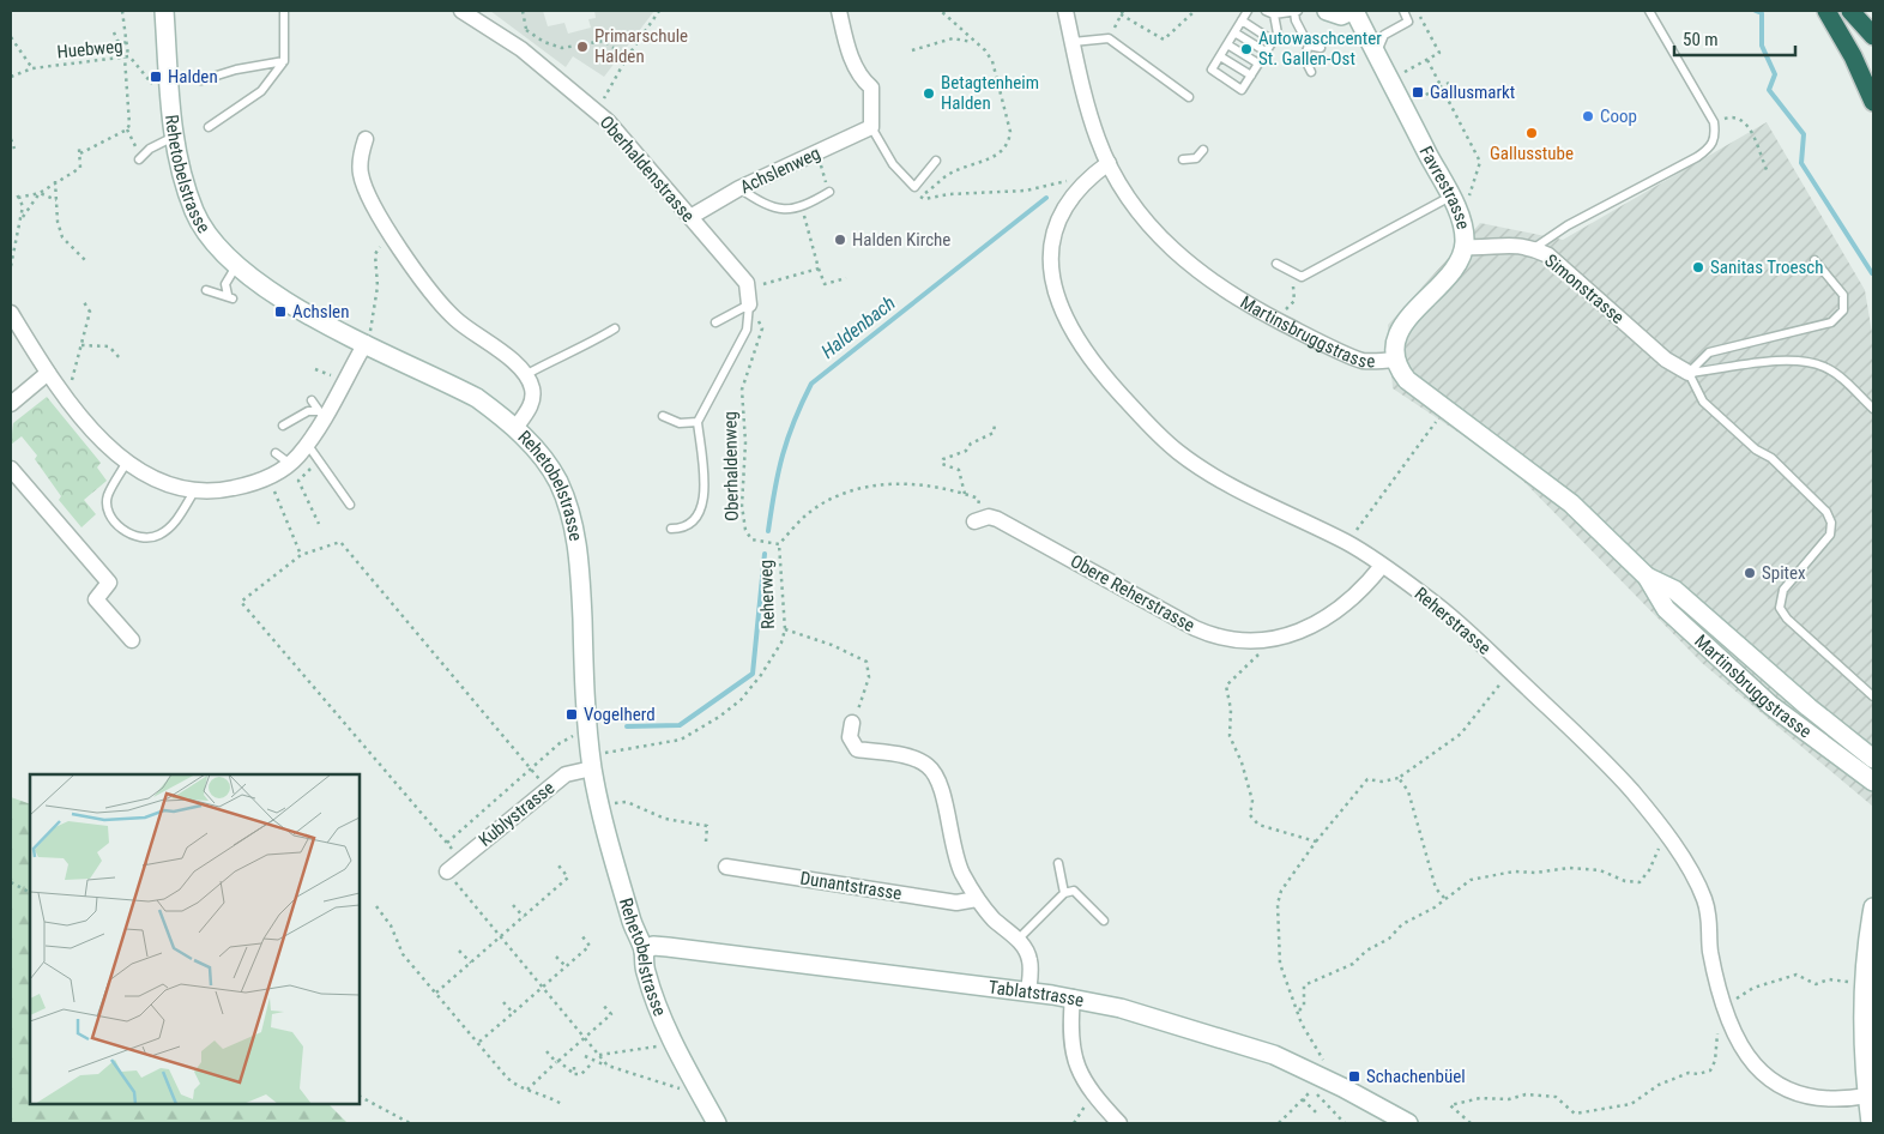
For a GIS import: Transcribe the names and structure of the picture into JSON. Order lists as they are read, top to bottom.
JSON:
{
  "streets": {
    "street": [
      "Oberhaldenstrasse",
      "Achslenweg",
      "Rehetobelstrasse",
      "Favrestrasse",
      "Simonstrasse",
      "Martinsbruggstrasse",
      "Obere Reherstrasse",
      "Reherstrasse",
      "Kublystrasse",
      "Dunantstrasse",
      "Tablatstrasse"
    ],
    "path": ["Huebweg", "Oberhaldenweg", "Reherweg"]
  },
  "crossings": [
    ["Oberhaldenstrasse", "Achslenweg"],
    ["Oberhaldenstrasse", "Oberhaldenweg"],
    ["Rehetobelstrasse", "Kublystrasse"],
    ["Rehetobelstrasse", "Tablatstrasse"],
    ["Favrestrasse", "Simonstrasse"],
    ["Favrestrasse", "Martinsbruggstrasse"],
    ["Martinsbruggstrasse", "Reherstrasse"],
    ["Oberhaldenweg", "Reherweg"],
    ["Obere Reherstrasse", "Reherstrasse"]
  ],
  "water": ["Haldenbach"],
  "places": {
    "other": [
      "Primarschule Halden",
      "Autowaschcenter St. Gallen-Ost",
      "Betagtenheim Halden",
      "Coop",
      "Gallusstube",
      "Halden Kirche",
      "Sanitas Troesch",
      "Spitex"
    ],
    "transit": [
      "Halden",
      "Gallusmarkt",
      "Achslen",
      "Vogelherd",
      "Schachenbüel"
    ]
  },
  "scale_bar": "50 m"
}
